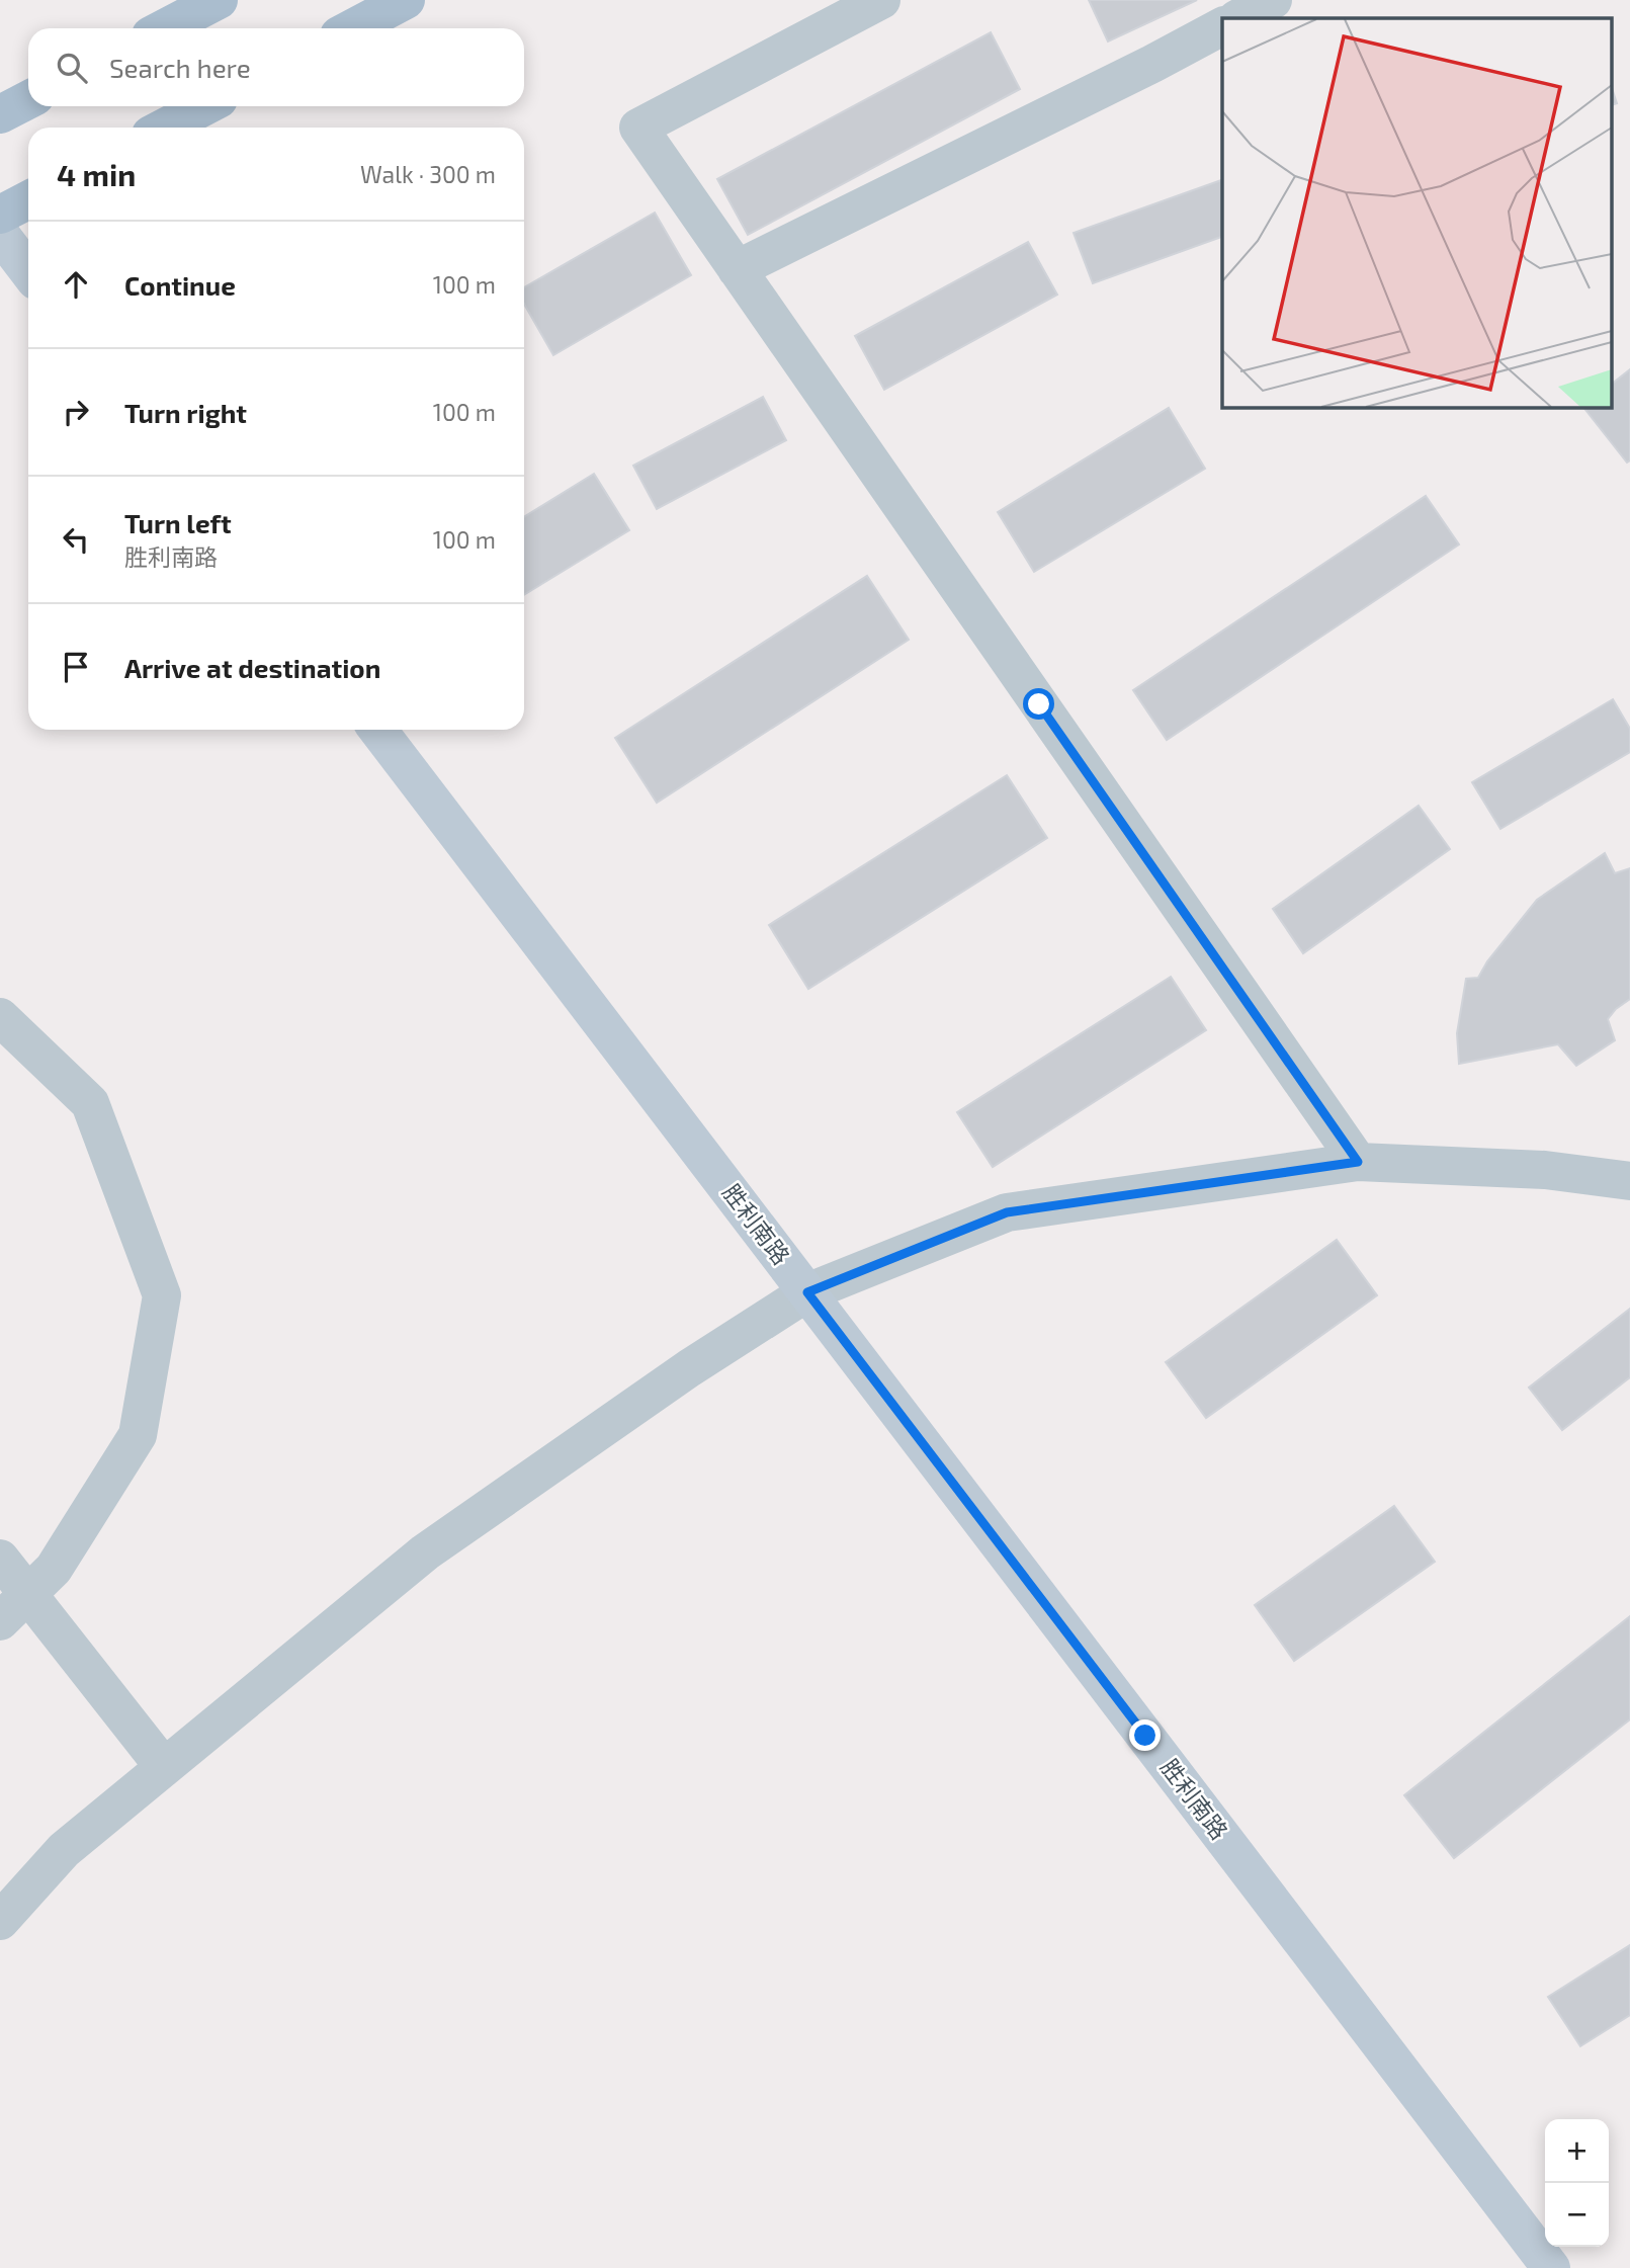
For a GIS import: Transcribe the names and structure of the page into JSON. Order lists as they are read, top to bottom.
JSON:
{
  "streets": {
    "main road": ["胜利南路"]
  },
  "page": {
    "search": "Search here",
    "heading": ["4 min", "Walk · 300 m"],
    "list": [
      ["Continue", "100 m"],
      ["Turn right", "100 m"],
      ["Turn left", "胜利南路", "100 m"],
      "Arrive at destination"
    ],
    "map_buttons": ["+", "−"]
  }
}
